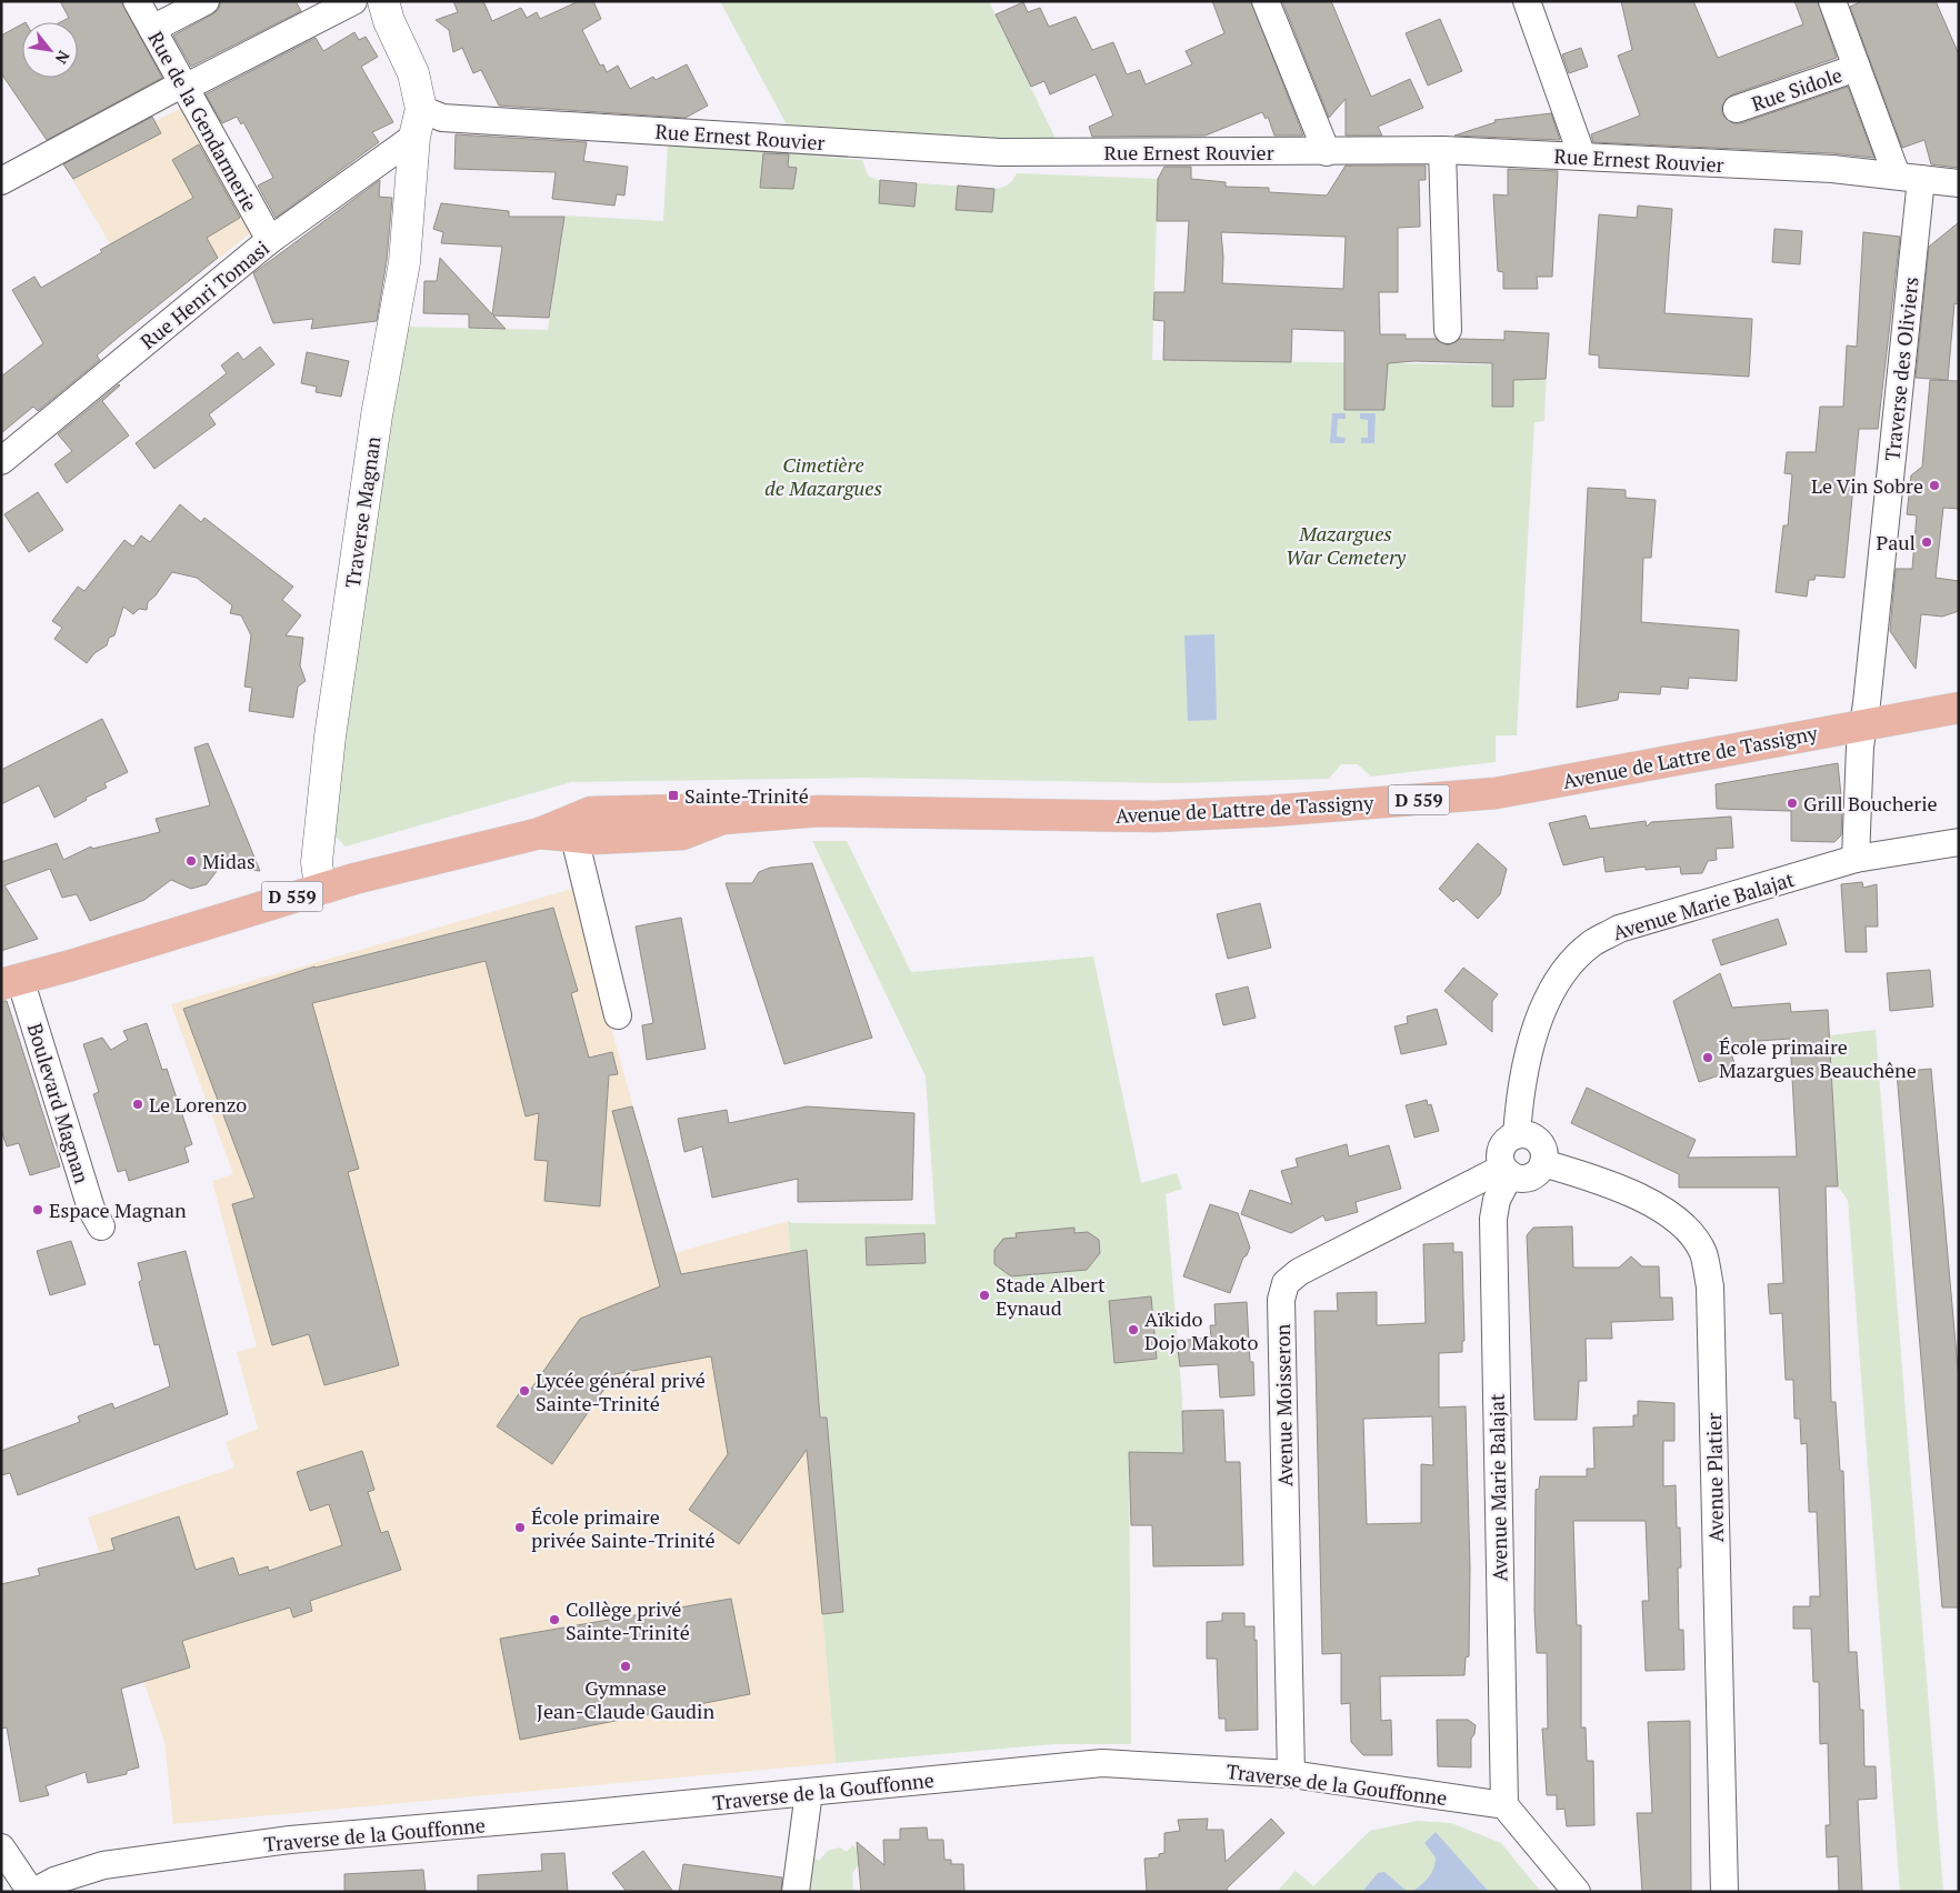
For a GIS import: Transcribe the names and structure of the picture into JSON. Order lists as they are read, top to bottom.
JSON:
{
  "streets": {
    "main road": ["Avenue de Lattre de Tassigny", "D 559"],
    "street": [
      "Rue Sidole",
      "Rue de la Gendarmerie",
      "Rue Ernest Rouvier",
      "Rue Henri Tomasi",
      "Traverse des Oliviers",
      "Traverse Magnan",
      "Avenue Marie Balajat",
      "Boulevard Magnan",
      "Avenue Moisseron",
      "Avenue Platier",
      "Traverse de la Gouffonne"
    ]
  },
  "crossings": [
    ["Rue de la Gendarmerie", "Rue Henri Tomasi"],
    ["Rue Ernest Rouvier", "Rue Henri Tomasi"],
    ["Rue Ernest Rouvier", "Traverse des Oliviers"],
    ["Rue Ernest Rouvier", "Traverse Magnan"],
    ["Rue Henri Tomasi", "Traverse Magnan"],
    ["Traverse des Oliviers", "Avenue de Lattre de Tassigny"],
    ["Traverse des Oliviers", "Avenue Marie Balajat"],
    ["Traverse Magnan", "Avenue de Lattre de Tassigny"],
    ["Avenue de Lattre de Tassigny", "Boulevard Magnan"],
    ["Avenue Marie Balajat", "Avenue Moisseron"],
    ["Avenue Marie Balajat", "Avenue Platier"],
    ["Avenue Marie Balajat", "Traverse de la Gouffonne"],
    ["Avenue Moisseron", "Avenue Platier"],
    ["Avenue Moisseron", "Traverse de la Gouffonne"]
  ],
  "parks": ["Cimetière de Mazargues", "Mazargues War Cemetery"],
  "places": {
    "other": [
      "Le Vin Sobre",
      "Paul",
      "Grill Boucherie",
      "Midas",
      "École primaire Mazargues Beauchêne",
      "Le Lorenzo",
      "Espace Magnan",
      "Stade Albert Eynaud",
      "Aïkido Dojo Makoto",
      "Lycée général privé Sainte-Trinité",
      "École primaire privée Sainte-Trinité",
      "Collège privé Sainte-Trinité",
      "Gymnase Jean-Claude Gaudin"
    ],
    "transit": ["Sainte-Trinité"]
  },
  "north": "bottom right"
}
